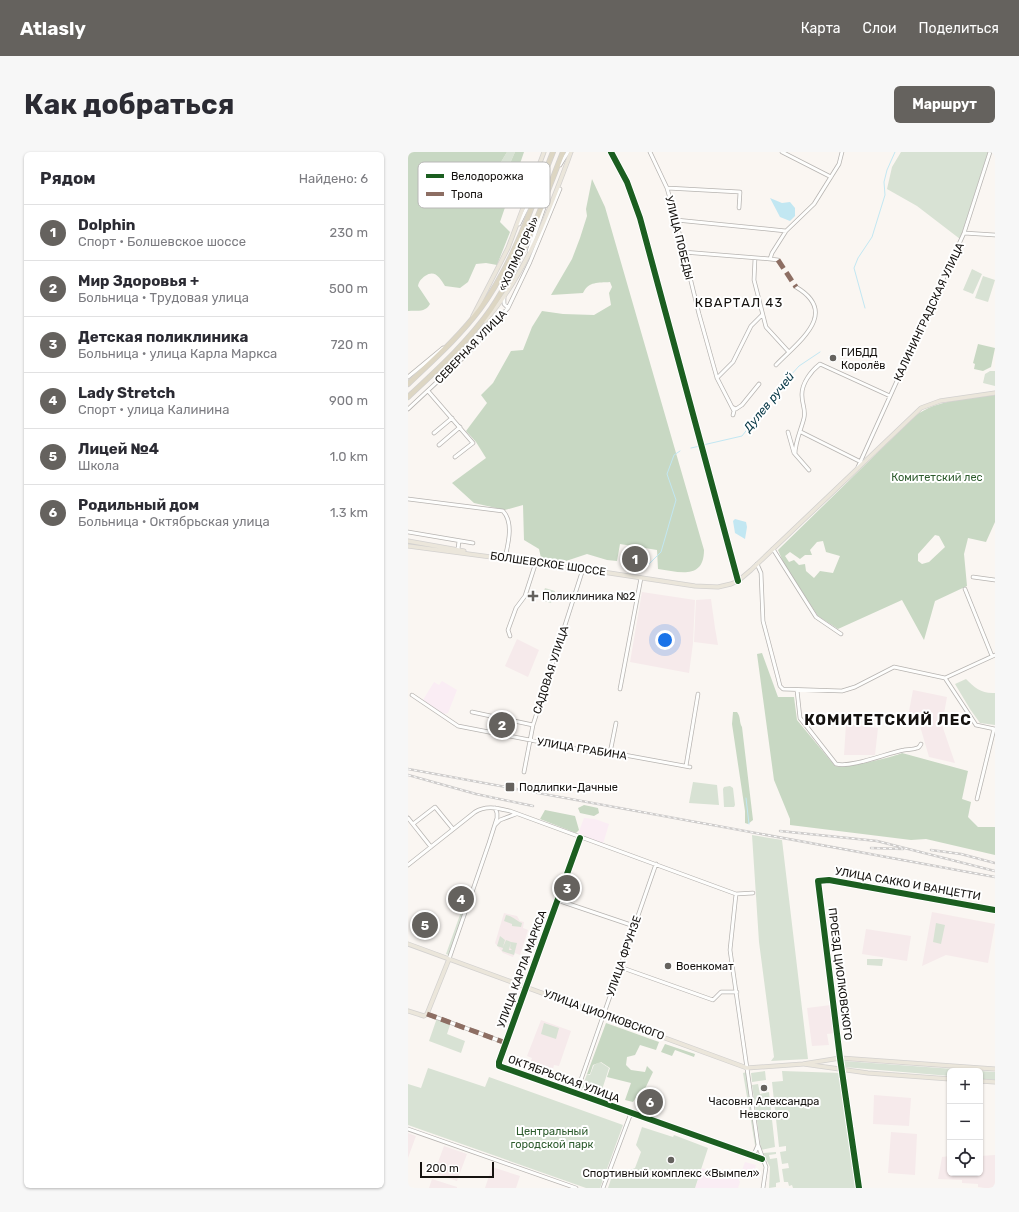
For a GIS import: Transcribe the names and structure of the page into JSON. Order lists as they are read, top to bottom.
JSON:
{
  "streets": {
    "highway": ["«ХОЛМОГОРЫ»"],
    "main road": ["БОЛШЕВСКОЕ ШОССЕ", "УЛИЦА ЦИОЛКОВСКОГО"],
    "street": [
      "УЛИЦА ПОБЕДЫ",
      "КАЛИНИНГРАДСКАЯ УЛИЦА",
      "СЕВЕРНАЯ УЛИЦА",
      "САДОВАЯ УЛИЦА",
      "УЛИЦА ГРАБИНА",
      "УЛИЦА САККО И ВАНЦЕТТИ",
      "УЛИЦА ФРУНЗЕ",
      "УЛИЦА КАРЛА МАРКСА",
      "ПРОЕЗД ЦИОЛКОВСКОГО",
      "ОКТЯБРЬСКАЯ УЛИЦА"
    ]
  },
  "crossings": [
    ["КАЛИНИНГРАДСКАЯ УЛИЦА", "БОЛШЕВСКОЕ ШОССЕ"],
    ["БОЛШЕВСКОЕ ШОССЕ", "САДОВАЯ УЛИЦА"],
    ["САДОВАЯ УЛИЦА", "УЛИЦА ГРАБИНА"],
    ["УЛИЦА САККО И ВАНЦЕТТИ", "ПРОЕЗД ЦИОЛКОВСКОГО"],
    ["УЛИЦА ФРУНЗЕ", "УЛИЦА ЦИОЛКОВСКОГО"],
    ["УЛИЦА ФРУНЗЕ", "ОКТЯБРЬСКАЯ УЛИЦА"],
    ["УЛИЦА КАРЛА МАРКСА", "УЛИЦА ЦИОЛКОВСКОГО"],
    ["УЛИЦА КАРЛА МАРКСА", "ОКТЯБРЬСКАЯ УЛИЦА"]
  ],
  "districts": ["КВАРТАЛ 43", "КОМИТЕТСКИЙ ЛЕС"],
  "water": ["Дулев ручей"],
  "parks": ["Комитетский лес", "Центральный городской парк"],
  "places": {
    "other": [
      "ГИБДД Королёв",
      "Военкомат",
      "Часовня Александра Невского",
      "Спортивный комплекс «Вымпел»"
    ],
    "health": ["Поликлиника №2"],
    "transit": ["Подлипки-Дачные"]
  },
  "legend": ["Велодорожка", "Тропа"],
  "scale_bar": "200 m",
  "page": {
    "header": "Atlasly",
    "nav": ["Карта", "Слои", "Поделиться"],
    "buttons": "Маршрут",
    "title": "Как добраться",
    "heading": ["Рядом", "Найдено: 6"],
    "list": [
      {
        "mark": "1",
        "name": "Dolphin",
        "note": "Спорт · Болшевское шоссе",
        "value": "230 m"
      },
      {
        "mark": "2",
        "name": "Мир Здоровья +",
        "note": "Больница · Трудовая улица",
        "value": "500 m"
      },
      {
        "mark": "3",
        "name": "Детская поликлиника",
        "note": "Больница · улица Карла Маркса",
        "value": "720 m"
      },
      {
        "mark": "4",
        "name": "Lady Stretch",
        "note": "Спорт · улица Калинина",
        "value": "900 m"
      },
      {
        "mark": "5",
        "name": "Лицей №4",
        "note": "Школа",
        "value": "1.0 km"
      },
      {
        "mark": "6",
        "name": "Родильный дом",
        "note": "Больница · Октябрьская улица",
        "value": "1.3 km"
      }
    ],
    "pins": [
      "1",
      "2",
      "3",
      "4",
      "5",
      "6"
    ],
    "map_buttons": ["+", "−"],
    "scale": "200 m"
  }
}
